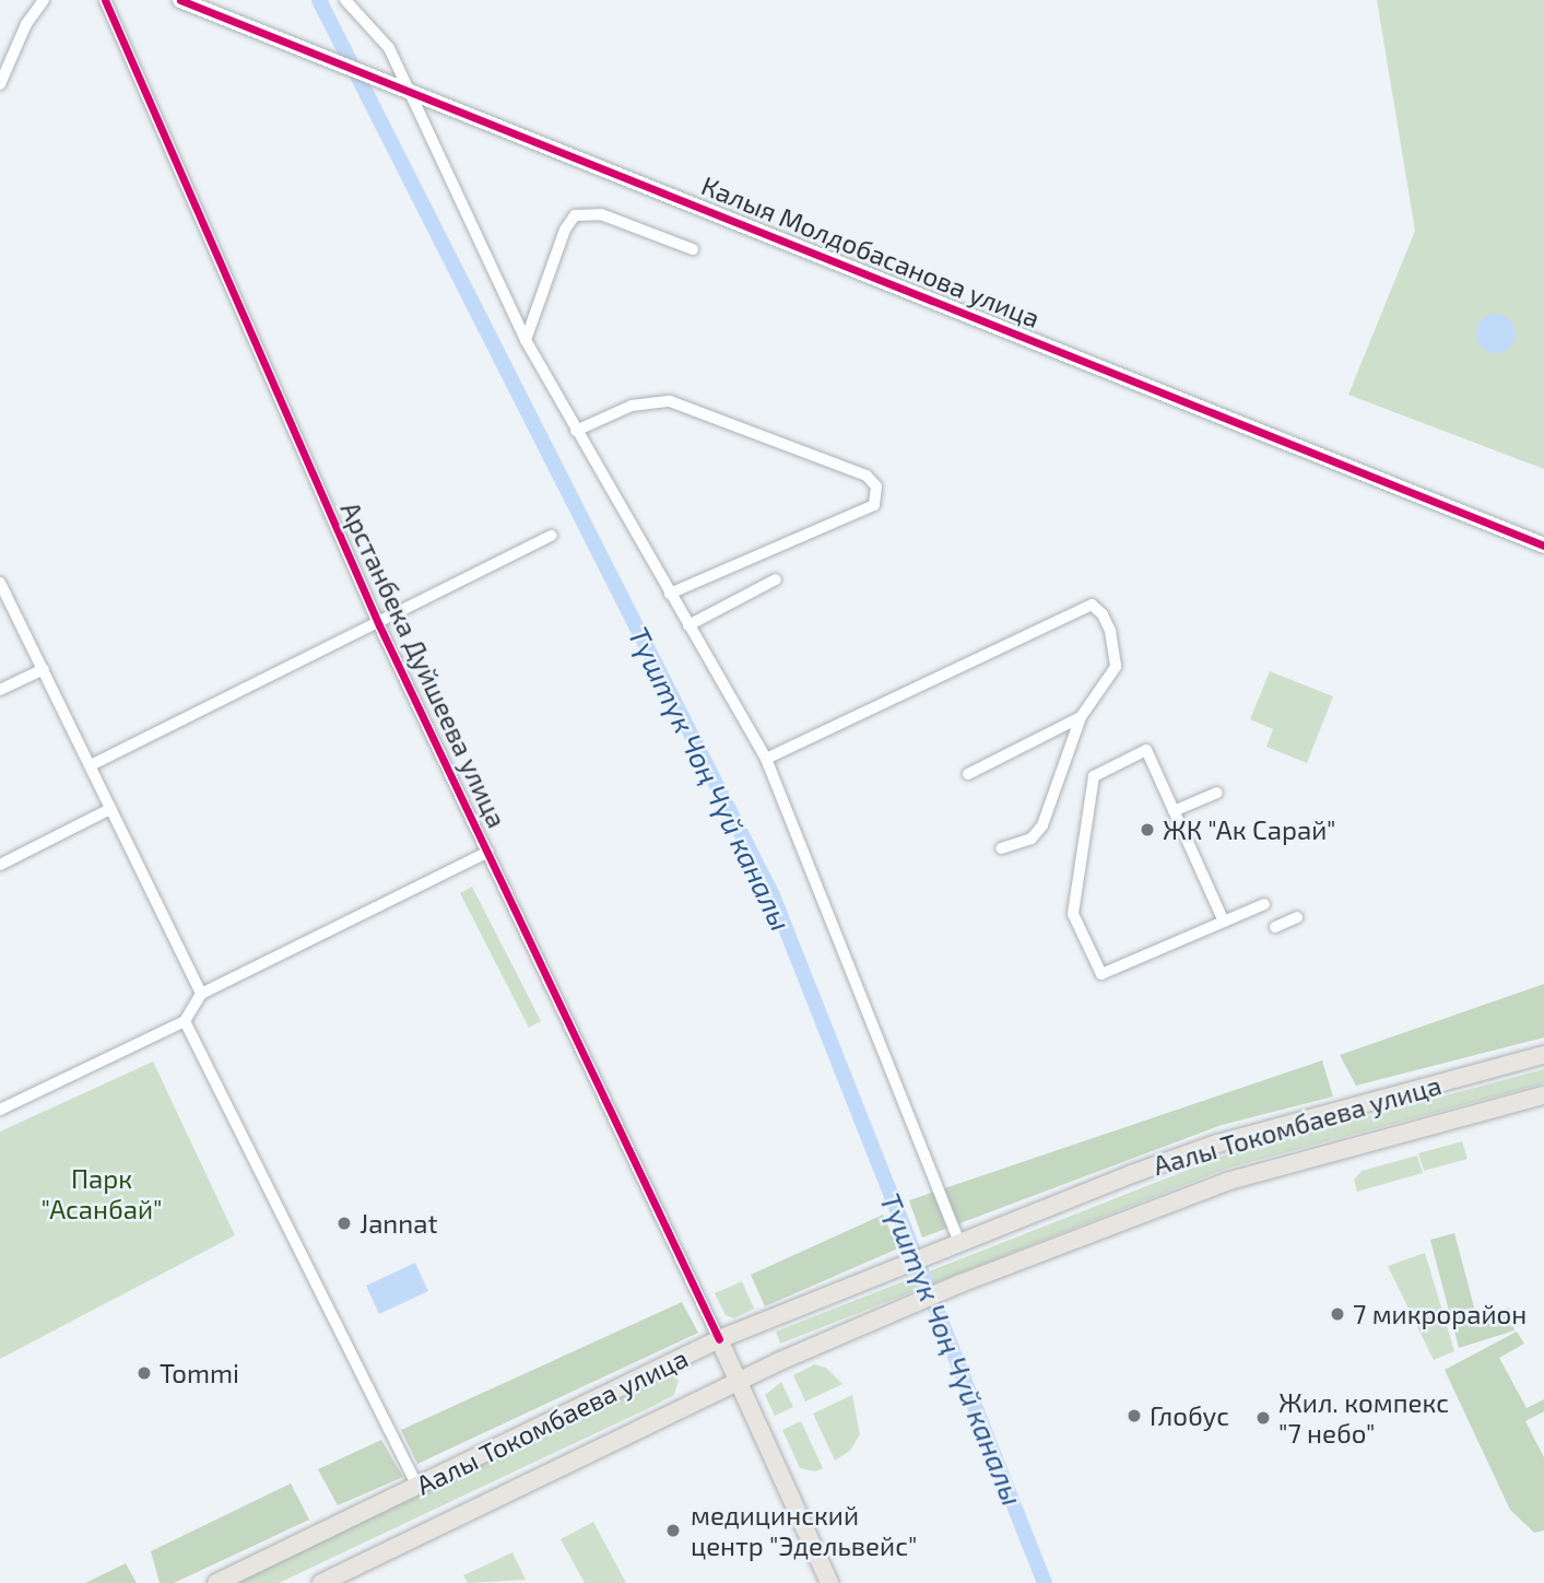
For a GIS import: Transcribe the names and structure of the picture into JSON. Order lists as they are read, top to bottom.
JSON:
{
  "streets": {
    "main road": ["Аалы Токомбаева улица"],
    "street": ["Калыя Молдобасанова улица", "Арстанбека Дуйшеева улица"]
  },
  "crossings": [
    ["Арстанбека Дуйшеева улица", "Аалы Токомбаева улица"]
  ],
  "water": ["Түштүк Чоң Чүй каналы"],
  "parks": ["Парк \"Асанбай\""],
  "places": [
    "ЖК \"Ак Сарай\"",
    "Jannat",
    "7 микрорайон",
    "Tommi",
    "Глобус",
    "Жил. компекс \"7 небо\"",
    "медицинский центр \"Эдельвейс\""
  ]
}
